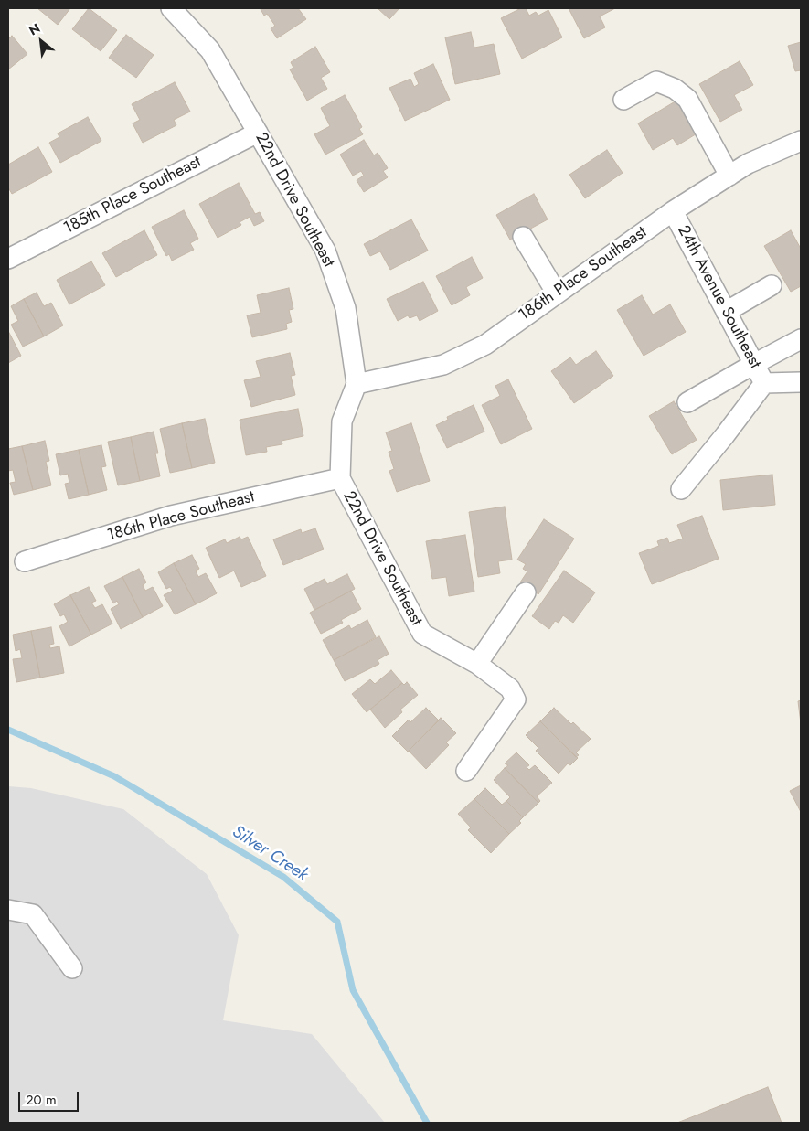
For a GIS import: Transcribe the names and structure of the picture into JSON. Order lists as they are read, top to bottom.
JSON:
{
  "streets": {
    "street": [
      "185th Place Southeast",
      "22nd Drive Southeast",
      "186th Place Southeast",
      "24th Avenue Southeast"
    ]
  },
  "crossings": [
    ["185th Place Southeast", "22nd Drive Southeast"],
    ["22nd Drive Southeast", "186th Place Southeast"],
    ["186th Place Southeast", "24th Avenue Southeast"]
  ],
  "water": ["Silver Creek"],
  "scale_bar": "20 m",
  "north": "top left"
}
